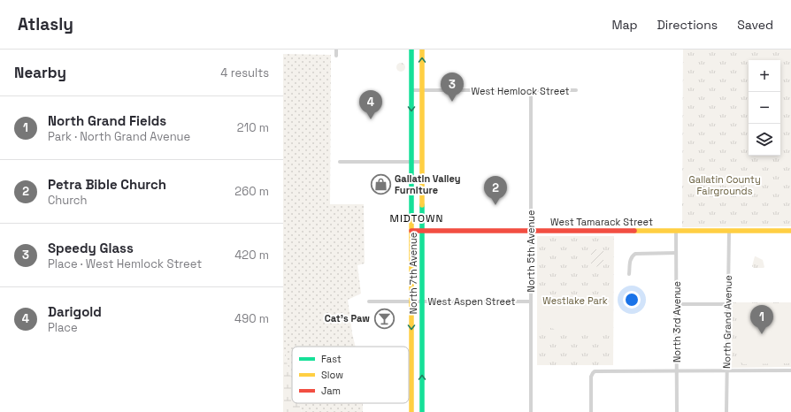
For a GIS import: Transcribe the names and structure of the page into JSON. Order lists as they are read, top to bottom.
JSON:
{
  "streets": {
    "main road": ["West Tamarack Street", "North 7th Avenue"],
    "street": [
      "West Hemlock Street",
      "North 5th Avenue",
      "West Aspen Street",
      "North 3rd Avenue",
      "North Grand Avenue"
    ]
  },
  "crossings": [
    ["West Hemlock Street", "North 5th Avenue"],
    ["West Hemlock Street", "North 7th Avenue"],
    ["West Tamarack Street", "North 5th Avenue"],
    ["West Tamarack Street", "North 7th Avenue"],
    ["West Tamarack Street", "North 3rd Avenue"],
    ["West Tamarack Street", "North Grand Avenue"],
    ["North 5th Avenue", "West Aspen Street"],
    ["North 7th Avenue", "West Aspen Street"]
  ],
  "districts": ["MIDTOWN"],
  "parks": ["Gallatin County Fairgrounds", "Westlake Park"],
  "places": {
    "shop": ["Gallatin Valley Furniture"],
    "bar": ["Cat's Paw"]
  },
  "legend": ["Fast", "Slow", "Jam"],
  "page": {
    "header": "Atlasly",
    "nav": ["Map", "Directions", "Saved"],
    "heading": ["Nearby", "4 results"],
    "map_buttons": ["+", "−"],
    "pins": [
      "3",
      "4",
      "2",
      "1"
    ],
    "list": [
      {
        "mark": "1",
        "name": "North Grand Fields",
        "note": "Park · North Grand Avenue",
        "value": "210 m"
      },
      {
        "mark": "2",
        "name": "Petra Bible Church",
        "note": "Church",
        "value": "260 m"
      },
      {
        "mark": "3",
        "name": "Speedy Glass",
        "note": "Place · West Hemlock Street",
        "value": "420 m"
      },
      {
        "mark": "4",
        "name": "Darigold",
        "note": "Place",
        "value": "490 m"
      }
    ]
  }
}
